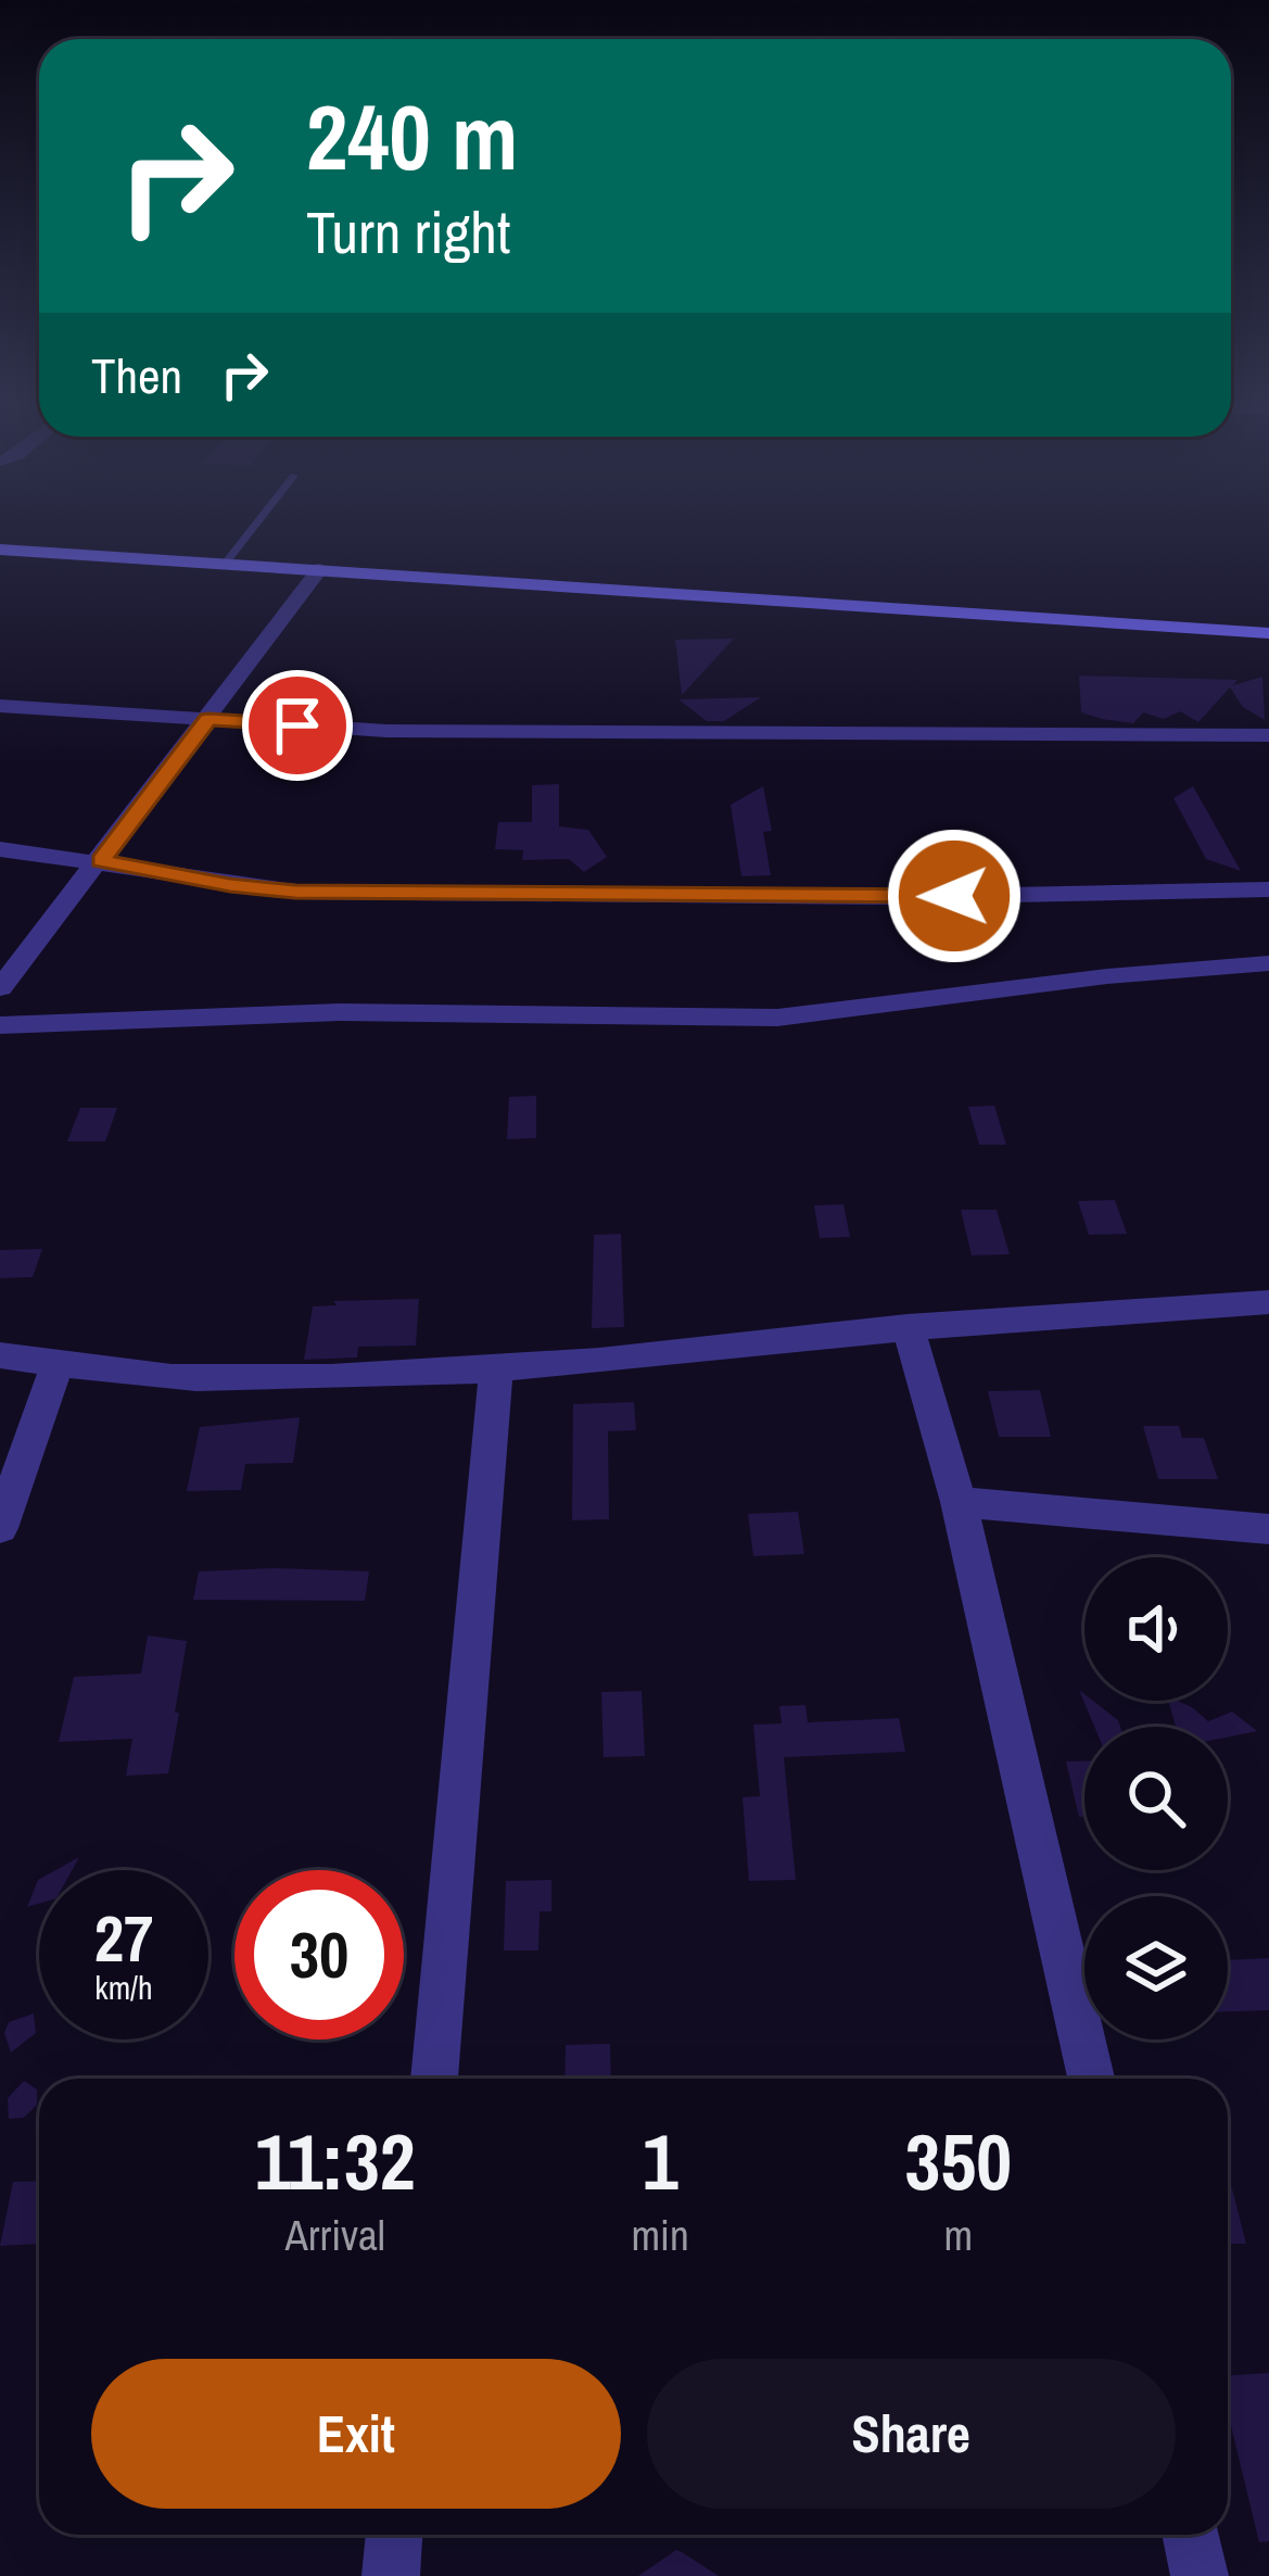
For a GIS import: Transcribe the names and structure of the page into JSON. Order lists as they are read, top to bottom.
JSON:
{
  "page": {
    "turn": ["240 m", "Turn right"],
    "then": "Then",
    "speed": "27 km/h",
    "limit": "30",
    "eta": [
      "11:32",
      "Arrival",
      "1",
      "min",
      "350",
      "m"
    ],
    "buttons": ["Exit", "Share"]
  }
}
